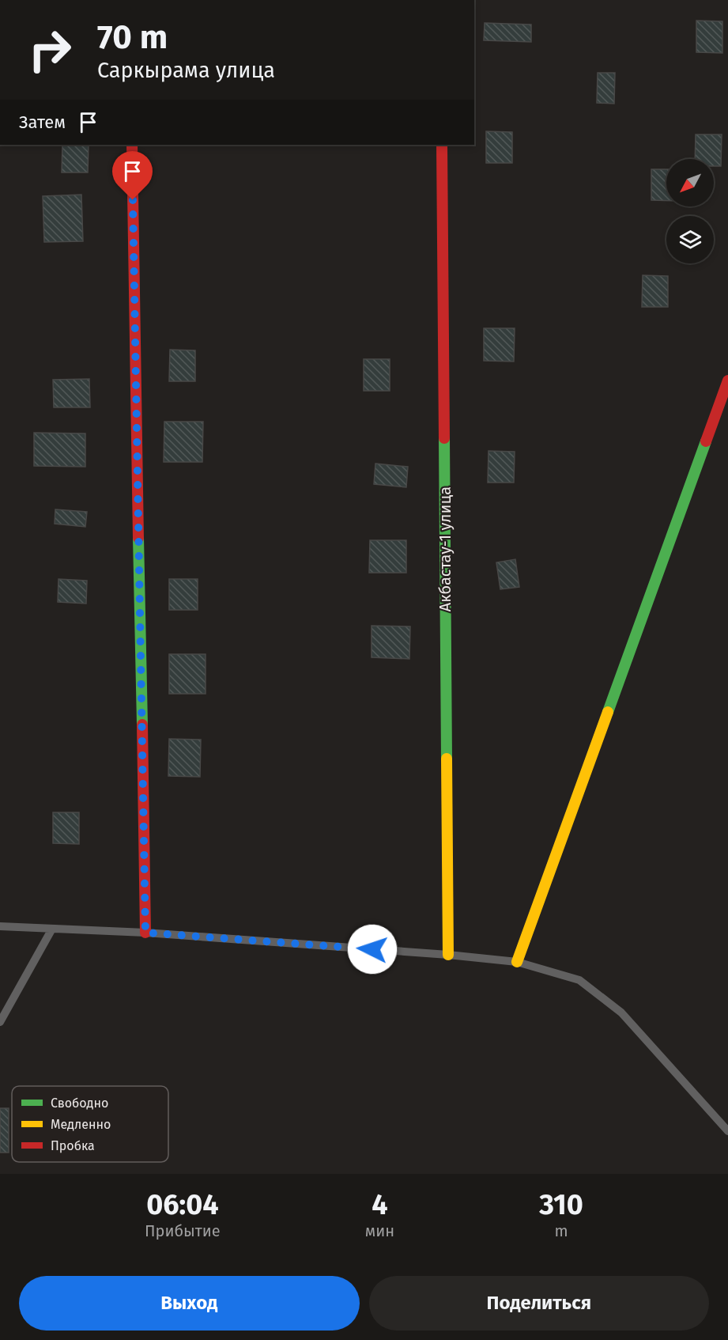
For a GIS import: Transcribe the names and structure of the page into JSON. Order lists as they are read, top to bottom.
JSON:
{
  "streets": {
    "street": ["Акбастау-1 улица"]
  },
  "legend": ["Свободно", "Медленно", "Пробка"],
  "north": "bottom left",
  "page": {
    "turn": ["70 m", "Саркырама улица"],
    "then": "Затем",
    "eta": [
      "06:04",
      "Прибытие",
      "4",
      "мин",
      "310",
      "m"
    ],
    "buttons": ["Выход", "Поделиться"]
  }
}
